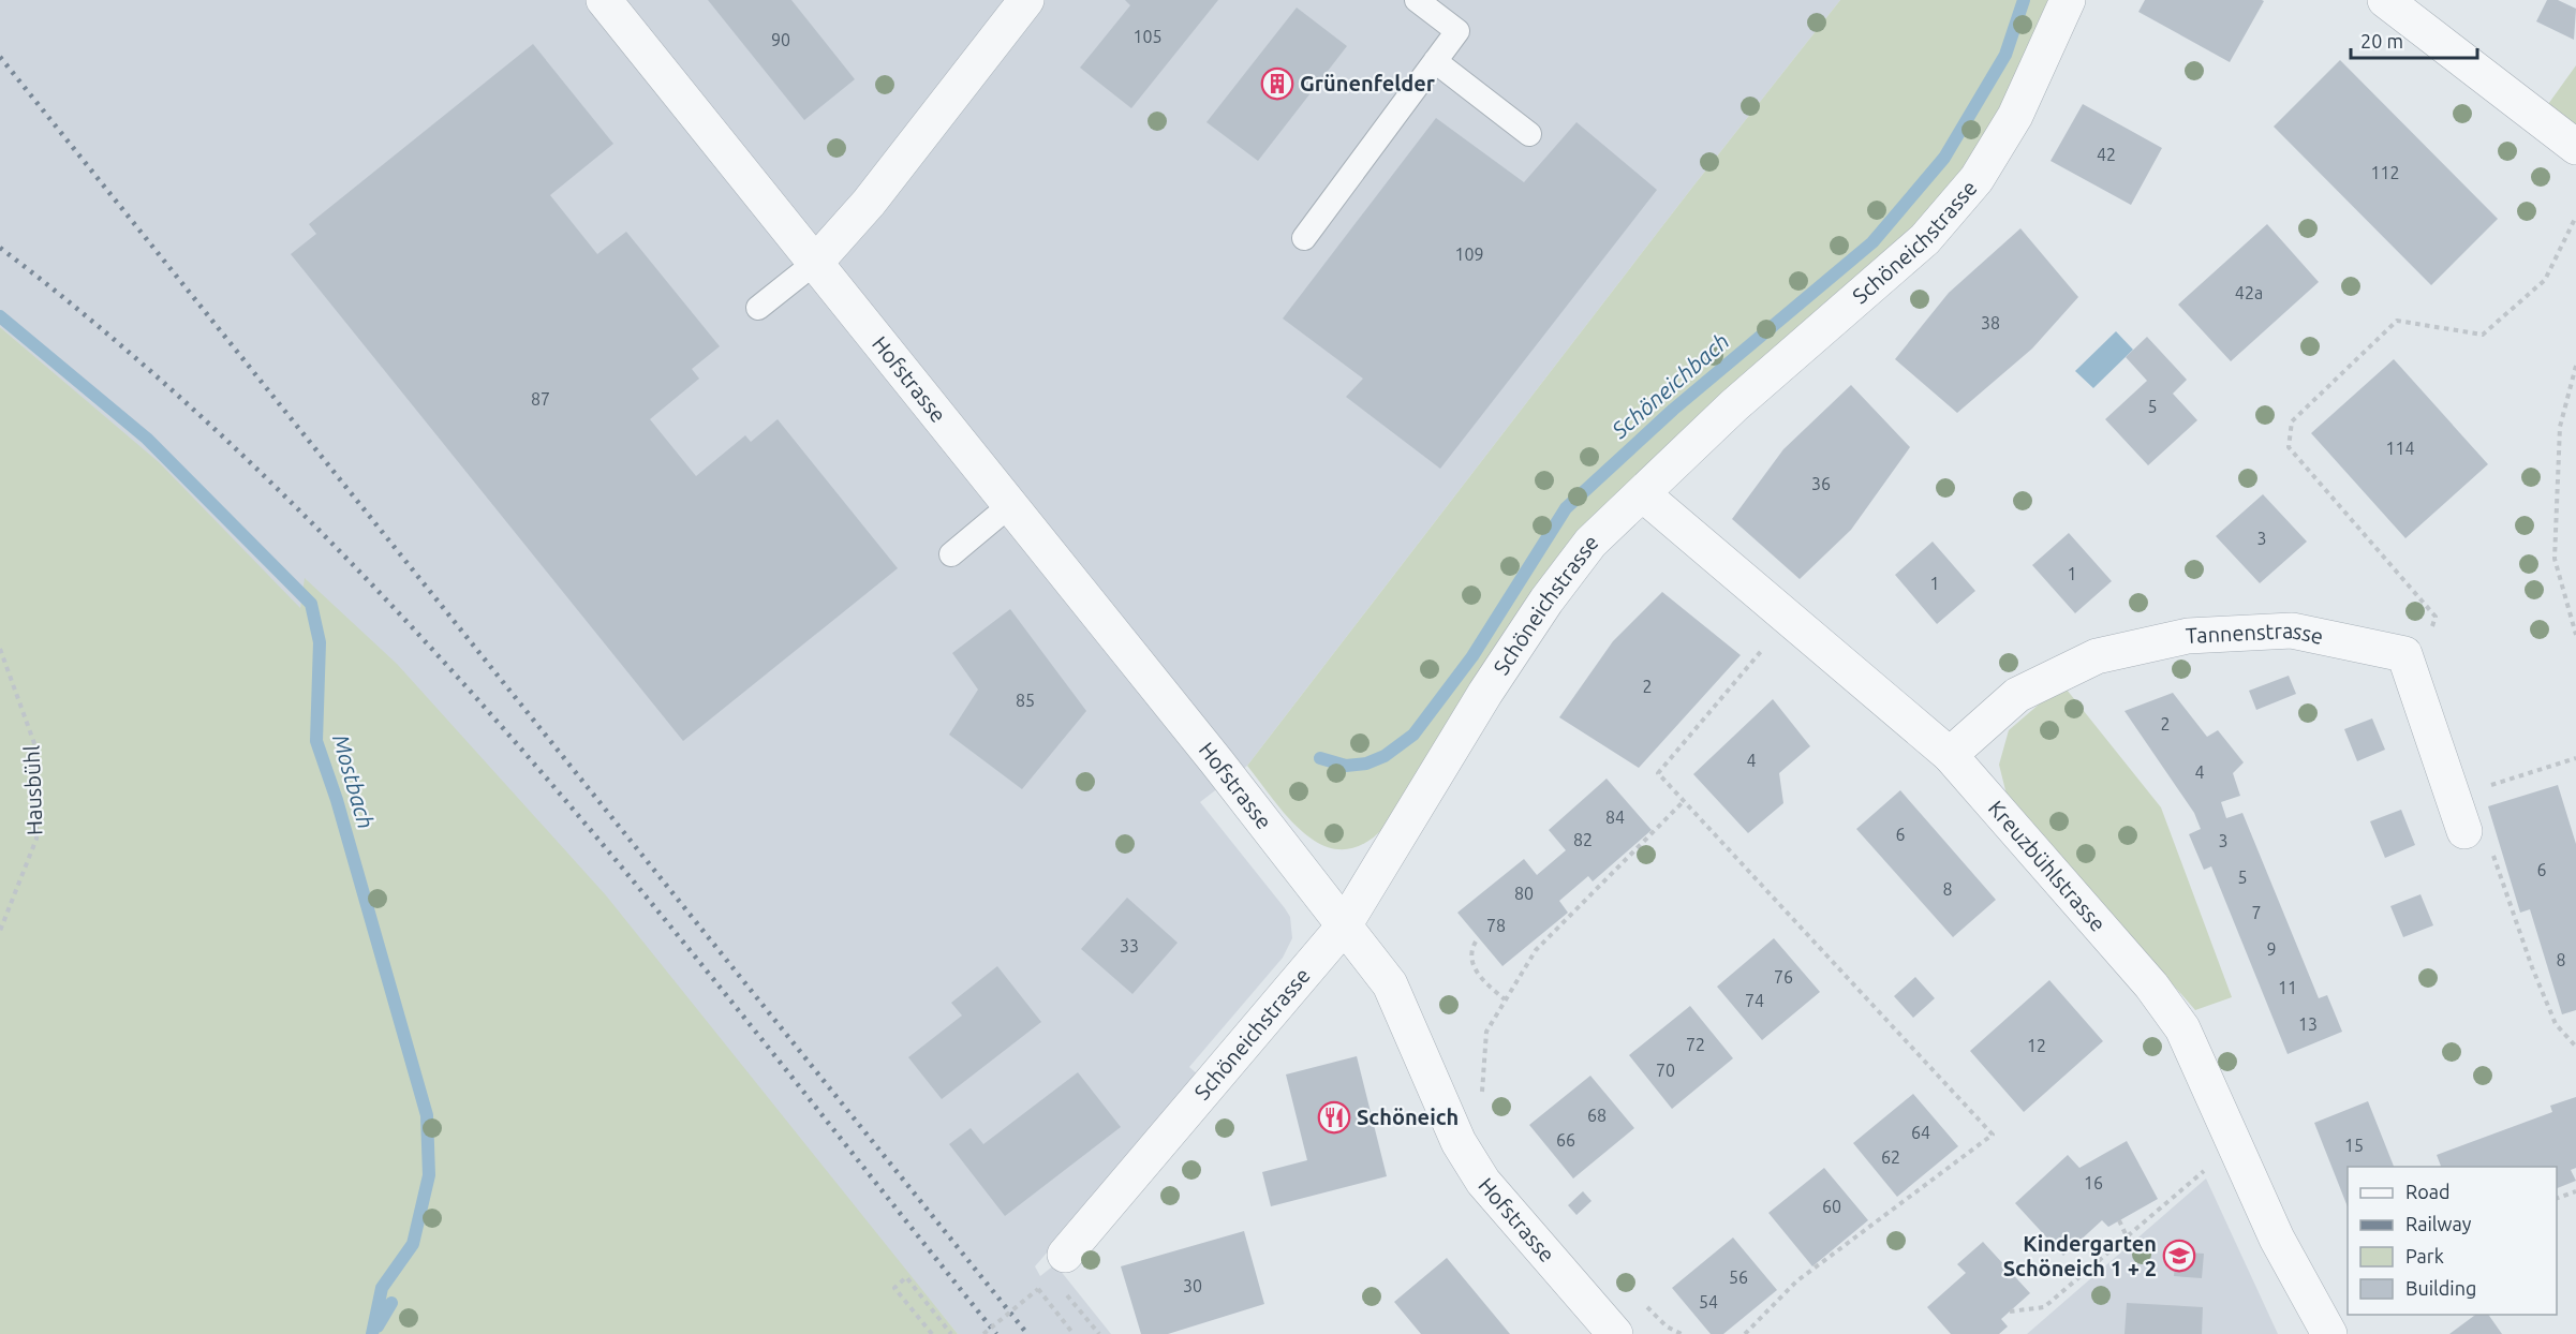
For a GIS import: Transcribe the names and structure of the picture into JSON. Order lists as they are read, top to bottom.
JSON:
{
  "streets": {
    "street": [
      "Schöneichstrasse",
      "Hofstrasse",
      "Tannenstrasse",
      "Kreuzbühlstrasse"
    ],
    "path": ["Hausbühl"]
  },
  "crossings": [
    ["Schöneichstrasse", "Hofstrasse"],
    ["Schöneichstrasse", "Kreuzbühlstrasse"],
    ["Tannenstrasse", "Kreuzbühlstrasse"]
  ],
  "water": ["Schöneichbach", "Mostbach"],
  "places": {
    "building": ["Grünenfelder"],
    "restaurant": ["Schöneich"],
    "school or university": ["Kindergarten Schöneich 1 + 2"]
  },
  "house_numbers": [
    "105",
    "90",
    "42",
    "112",
    "109",
    "42a",
    "38",
    "87",
    "5",
    "114",
    "36",
    "3",
    "1",
    "1",
    "2",
    "85",
    "2",
    "4",
    "4",
    "84",
    "6",
    "82",
    "3",
    "6",
    "5",
    "8",
    "80",
    "7",
    "78",
    "33",
    "9",
    "8",
    "76",
    "11",
    "74",
    "13",
    "72",
    "12",
    "70",
    "68",
    "64",
    "66",
    "15",
    "62",
    "16",
    "60",
    "56",
    "30",
    "54"
  ],
  "legend": [
    "Road",
    "Railway",
    "Park",
    "Building"
  ],
  "scale_bar": "20 m"
}
